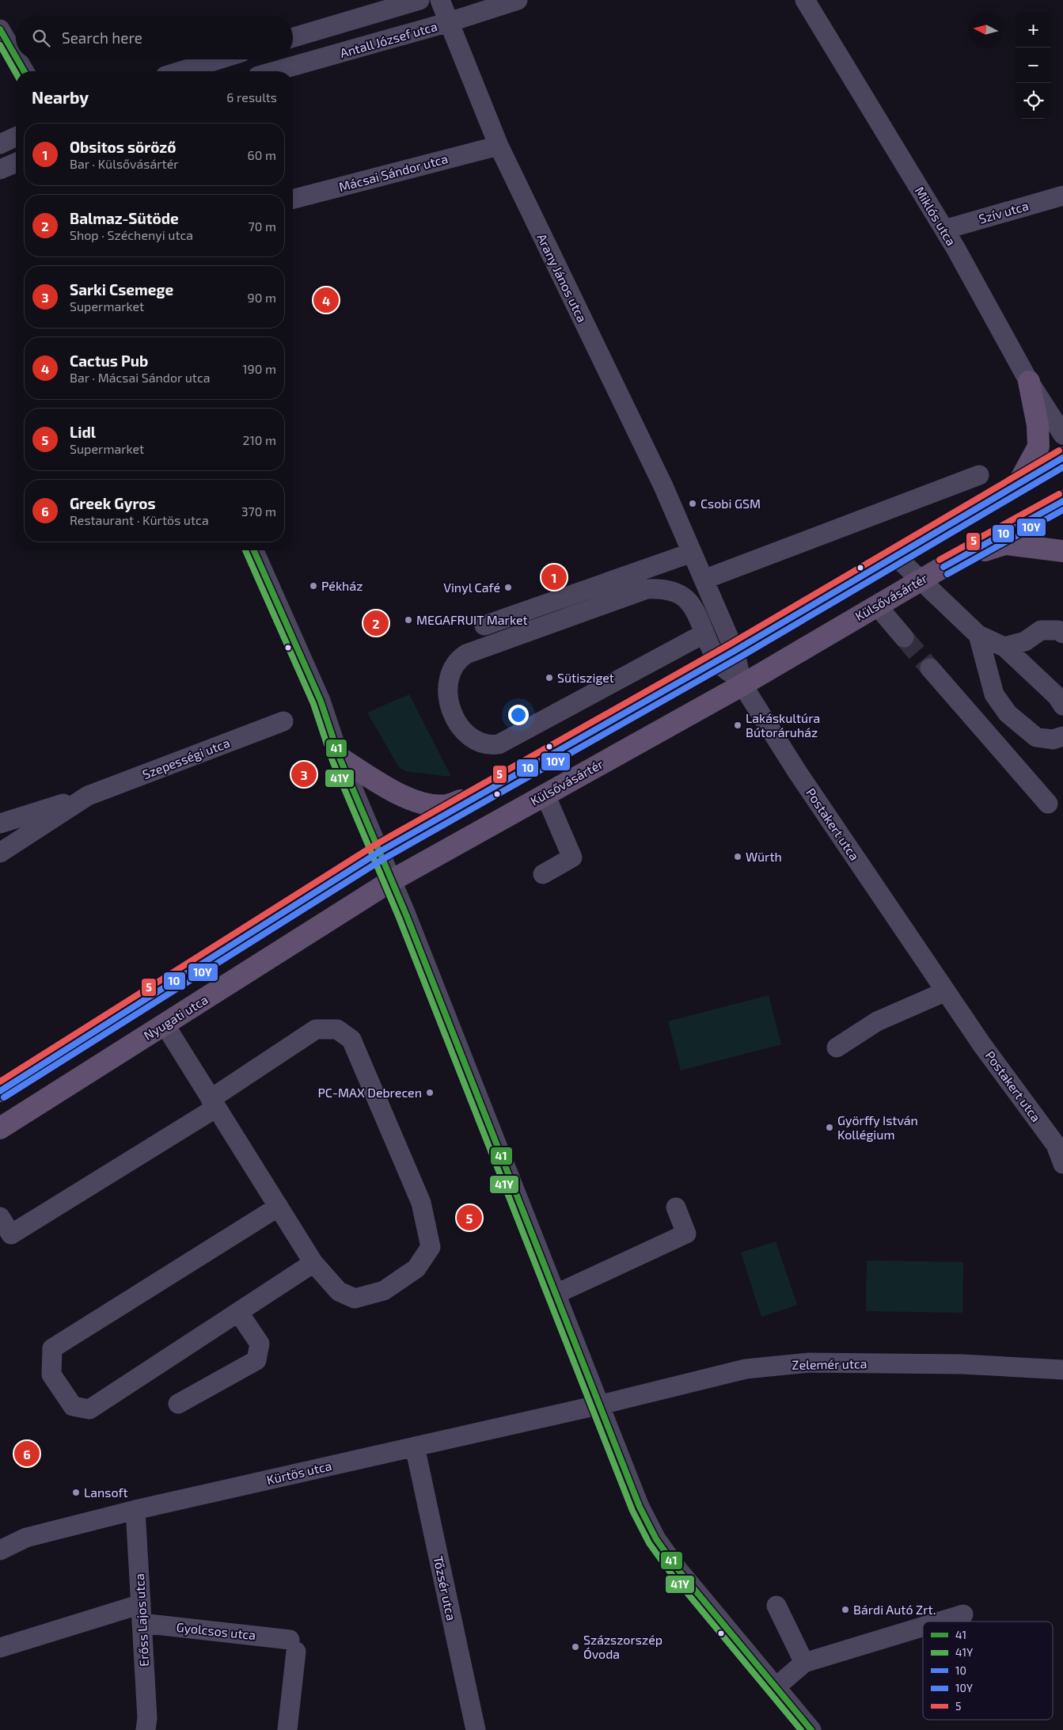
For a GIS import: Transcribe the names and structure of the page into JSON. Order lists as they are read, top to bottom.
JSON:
{
  "streets": {
    "main road": ["Külsővásártér", "Nyugati utca"],
    "street": [
      "Antall József utca",
      "Mácsai Sándor utca",
      "Szív utca",
      "Miklós utca",
      "Arany János utca",
      "Szepességi utca",
      "Postakert utca",
      "Zelemér utca",
      "Kürtös utca",
      "Tőzsér utca",
      "Erőss Lajos utca",
      "Gyolcsos utca"
    ]
  },
  "crossings": [
    ["Antall József utca", "Arany János utca"],
    ["Mácsai Sándor utca", "Arany János utca"],
    ["Szív utca", "Miklós utca"],
    ["Külsővásártér", "Postakert utca"],
    ["Külsővásártér", "Nyugati utca"],
    ["Zelemér utca", "Kürtös utca"],
    ["Kürtös utca", "Tőzsér utca"],
    ["Kürtös utca", "Erőss Lajos utca"],
    ["Erőss Lajos utca", "Gyolcsos utca"]
  ],
  "places": [
    "Csobi GSM",
    "Pékház",
    "Vinyl Café",
    "MEGAFRUIT Market",
    "Sütisziget",
    "Lakáskultúra Bútoráruház",
    "Würth",
    "PC-MAX Debrecen",
    "Györffy István Kollégium",
    "Lansoft",
    "Bárdi Autó Zrt.",
    "Százszorszép Óvoda"
  ],
  "lines": [
    "transit line 41",
    "transit line 41Y",
    "transit line 5",
    "transit line 10",
    "transit line 10Y"
  ],
  "legend": [
    "41",
    "41Y",
    "10",
    "10Y",
    "5"
  ],
  "north": "left",
  "page": {
    "map_buttons": ["+", "−"],
    "search": "Search here",
    "heading": ["Nearby", "6 results"],
    "list": [
      {
        "mark": "1",
        "name": "Obsitos söröző",
        "note": "Bar · Külsővásártér",
        "value": "60 m"
      },
      {
        "mark": "2",
        "name": "Balmaz-Sütöde",
        "note": "Shop · Széchenyi utca",
        "value": "70 m"
      },
      {
        "mark": "3",
        "name": "Sarki Csemege",
        "note": "Supermarket",
        "value": "90 m"
      },
      {
        "mark": "4",
        "name": "Cactus Pub",
        "note": "Bar · Mácsai Sándor utca",
        "value": "190 m"
      },
      {
        "mark": "5",
        "name": "Lidl",
        "note": "Supermarket",
        "value": "210 m"
      },
      {
        "mark": "6",
        "name": "Greek Gyros",
        "note": "Restaurant · Kürtös utca",
        "value": "370 m"
      }
    ],
    "pins": [
      "4",
      "1",
      "2",
      "3",
      "5",
      "6"
    ]
  }
}
